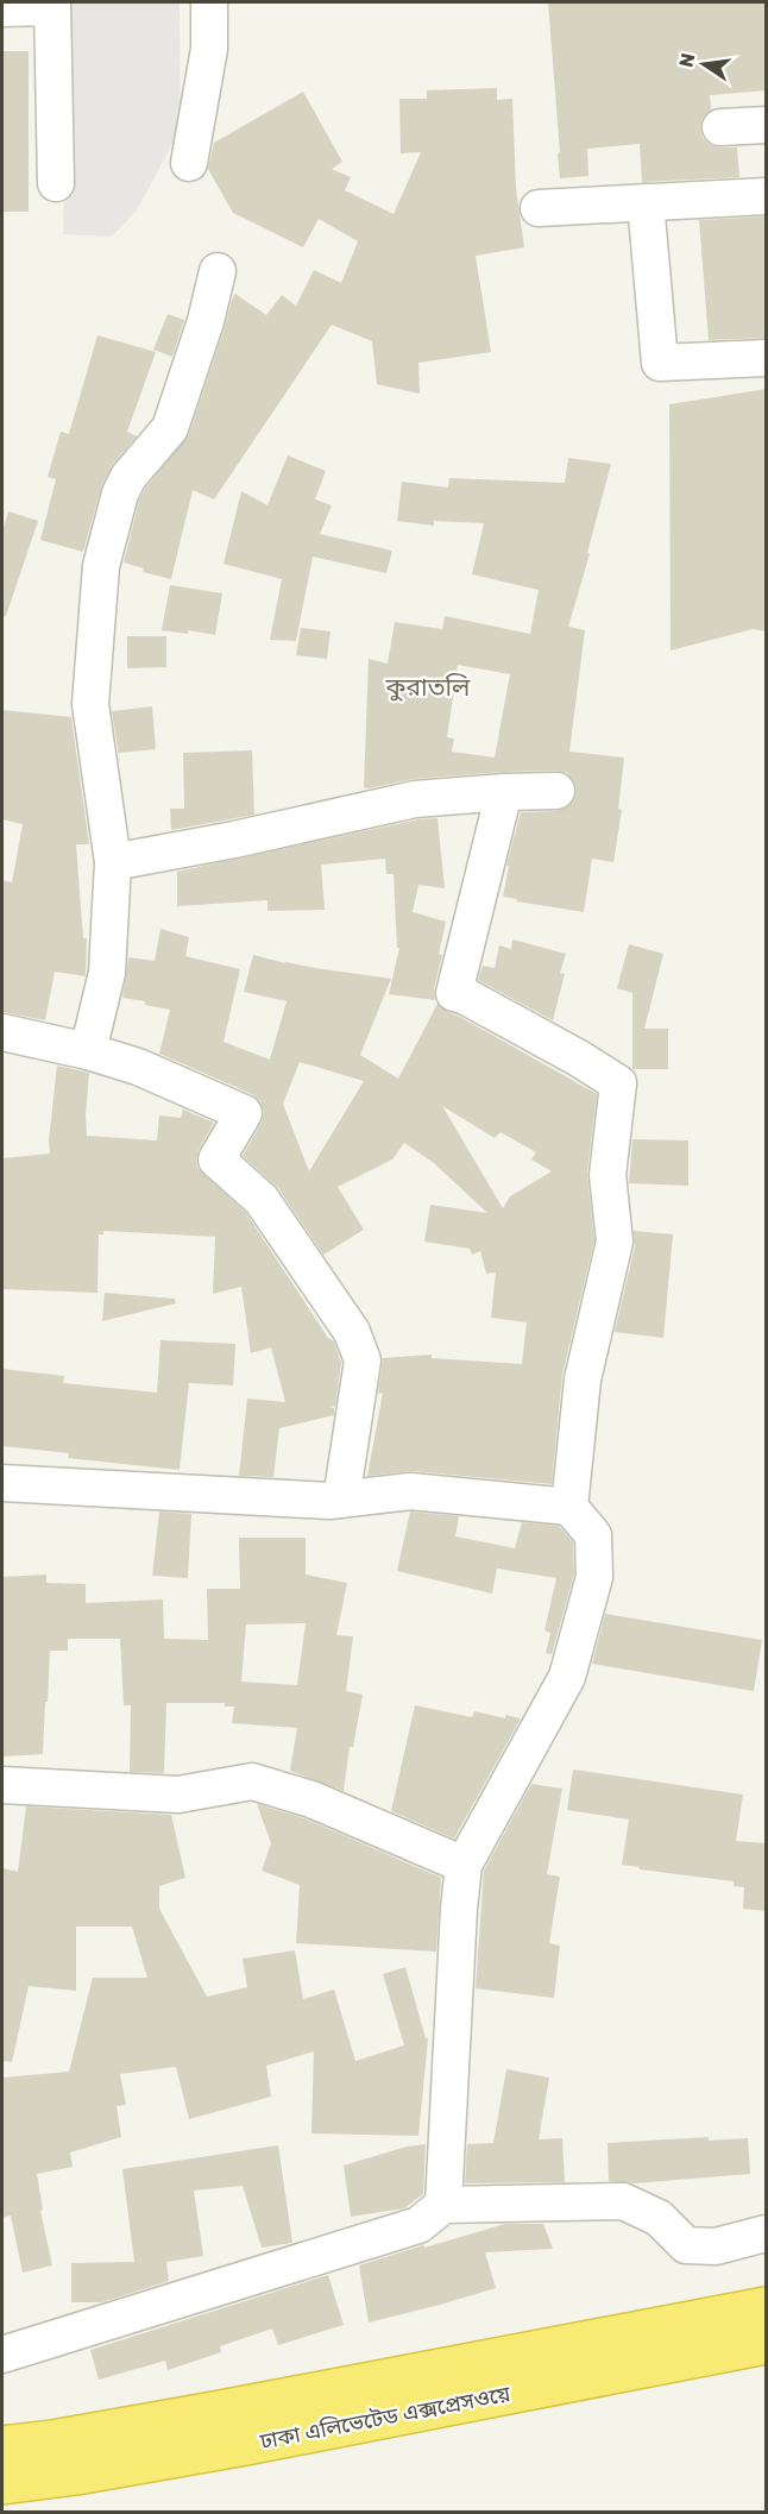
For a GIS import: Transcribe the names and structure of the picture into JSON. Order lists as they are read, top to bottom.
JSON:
{
  "streets": {
    "highway": ["ঢাকা এলিভেটেড এক্সপ্রেসওয়ে"]
  },
  "districts": ["কুরাতলি"],
  "north": "left"
}
